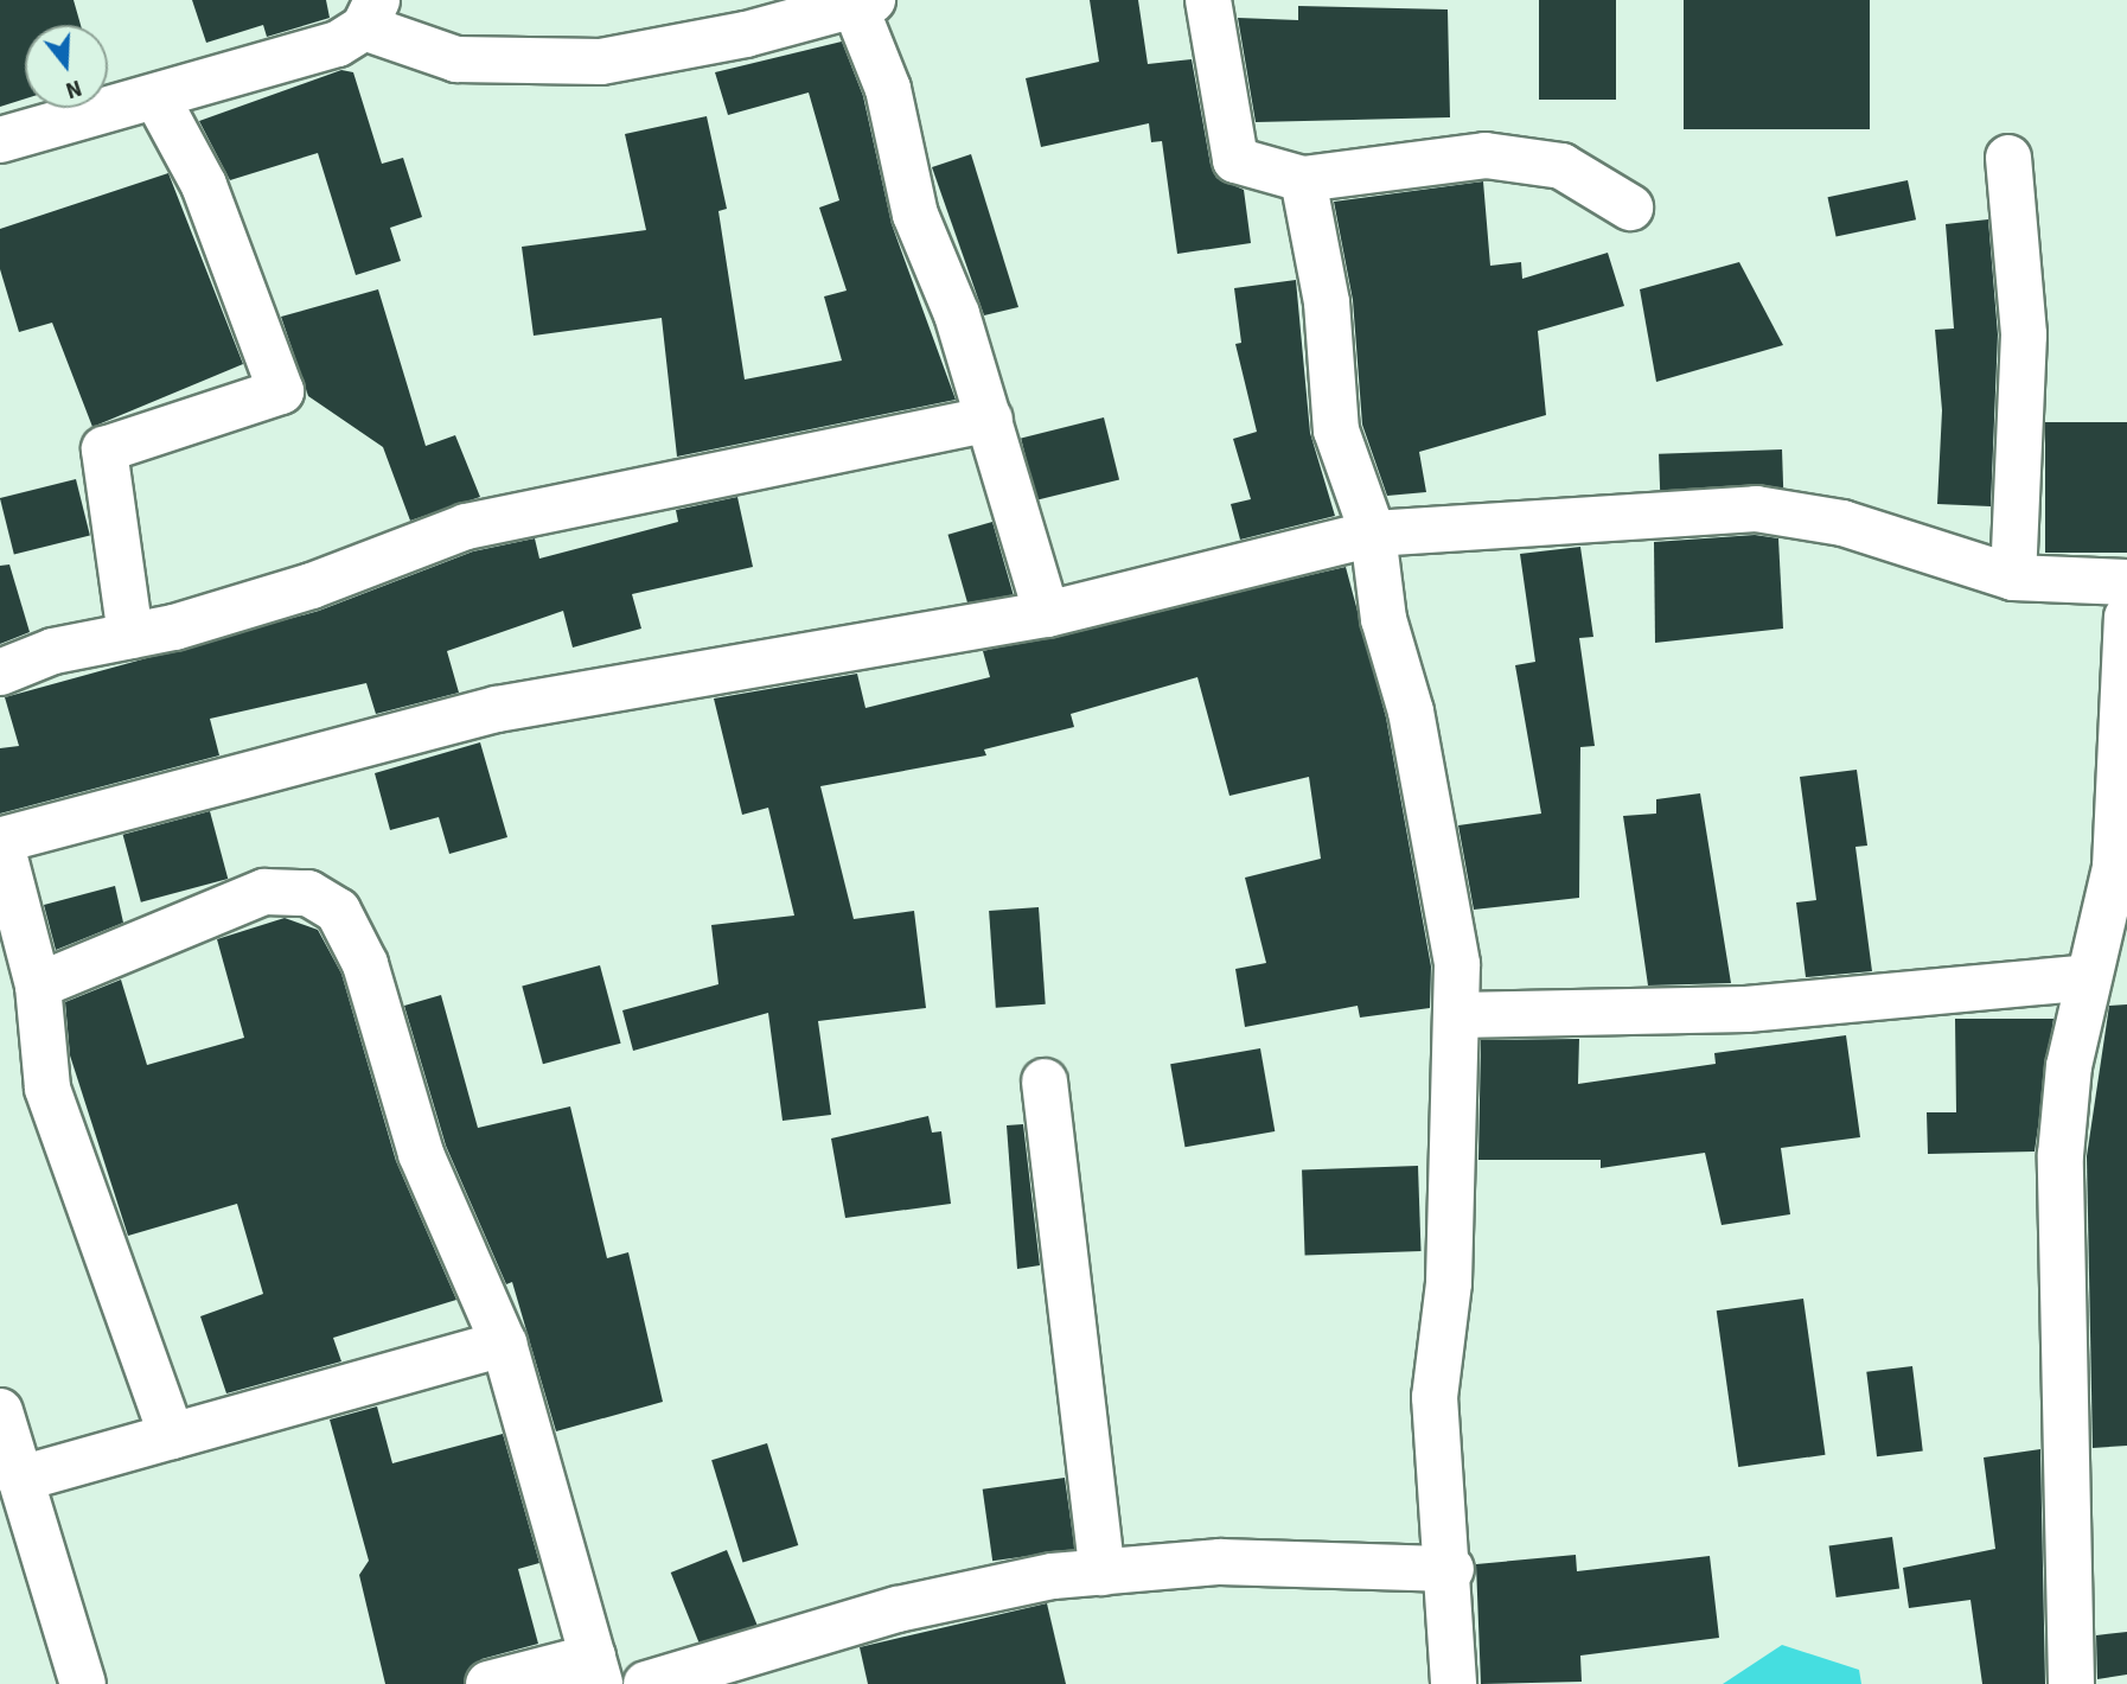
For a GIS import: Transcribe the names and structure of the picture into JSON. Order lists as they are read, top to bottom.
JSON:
{
  "north": "bottom"
}
